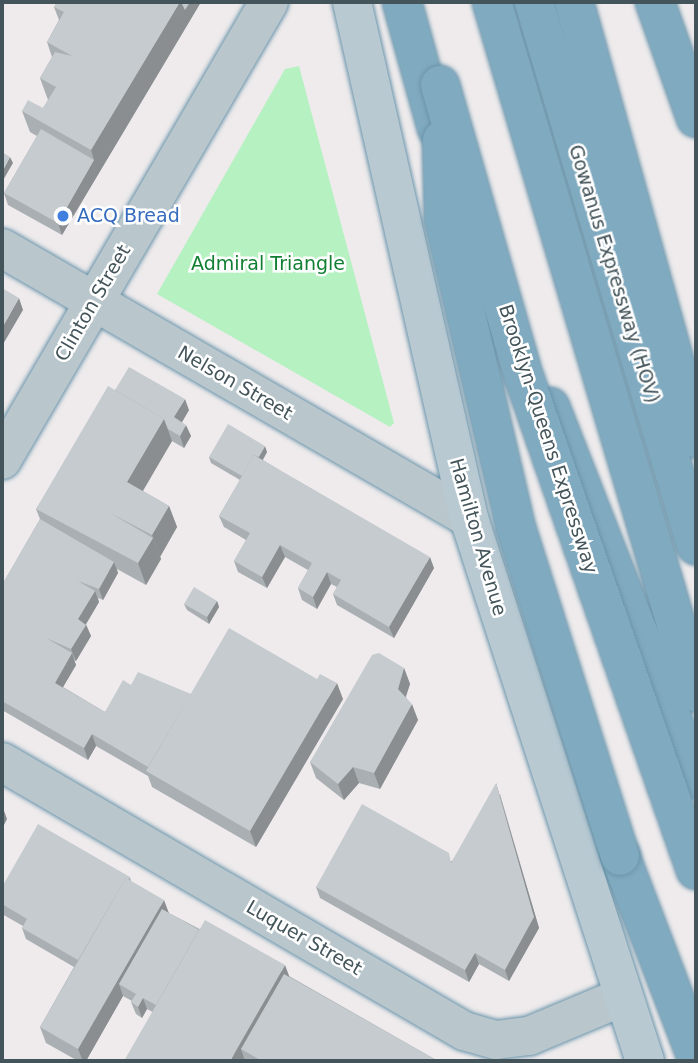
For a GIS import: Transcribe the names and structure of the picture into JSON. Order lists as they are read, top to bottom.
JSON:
{
  "streets": {
    "highway": ["Gowanus Expressway (HOV)", "Brooklyn-Queens Expressway"],
    "main road": ["Hamilton Avenue"],
    "street": ["Clinton Street", "Nelson Street", "Luquer Street"]
  },
  "crossings": [
    ["Clinton Street", "Nelson Street"],
    ["Nelson Street", "Hamilton Avenue"],
    ["Hamilton Avenue", "Luquer Street"]
  ],
  "parks": ["Admiral Triangle"],
  "places": ["ACQ Bread"]
}
